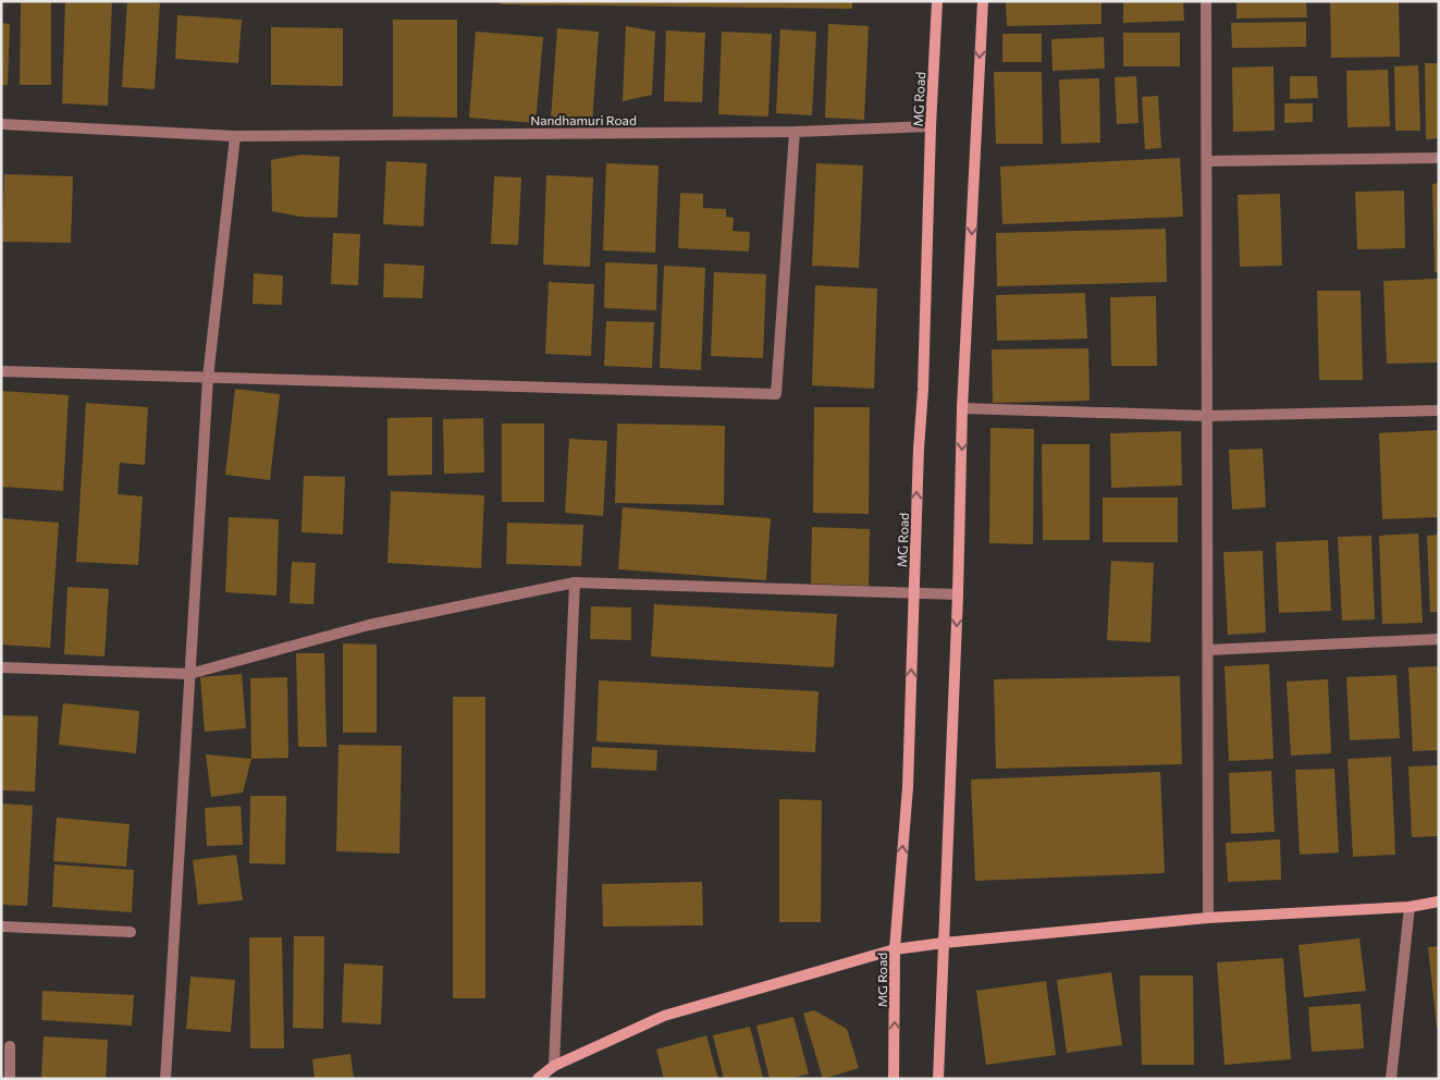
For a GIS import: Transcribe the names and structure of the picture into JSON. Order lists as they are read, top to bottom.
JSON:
{
  "streets": {
    "main road": ["MG Road"],
    "street": ["Nandhamuri Road"]
  },
  "crossings": [
    ["MG Road", "Nandhamuri Road"]
  ]
}
